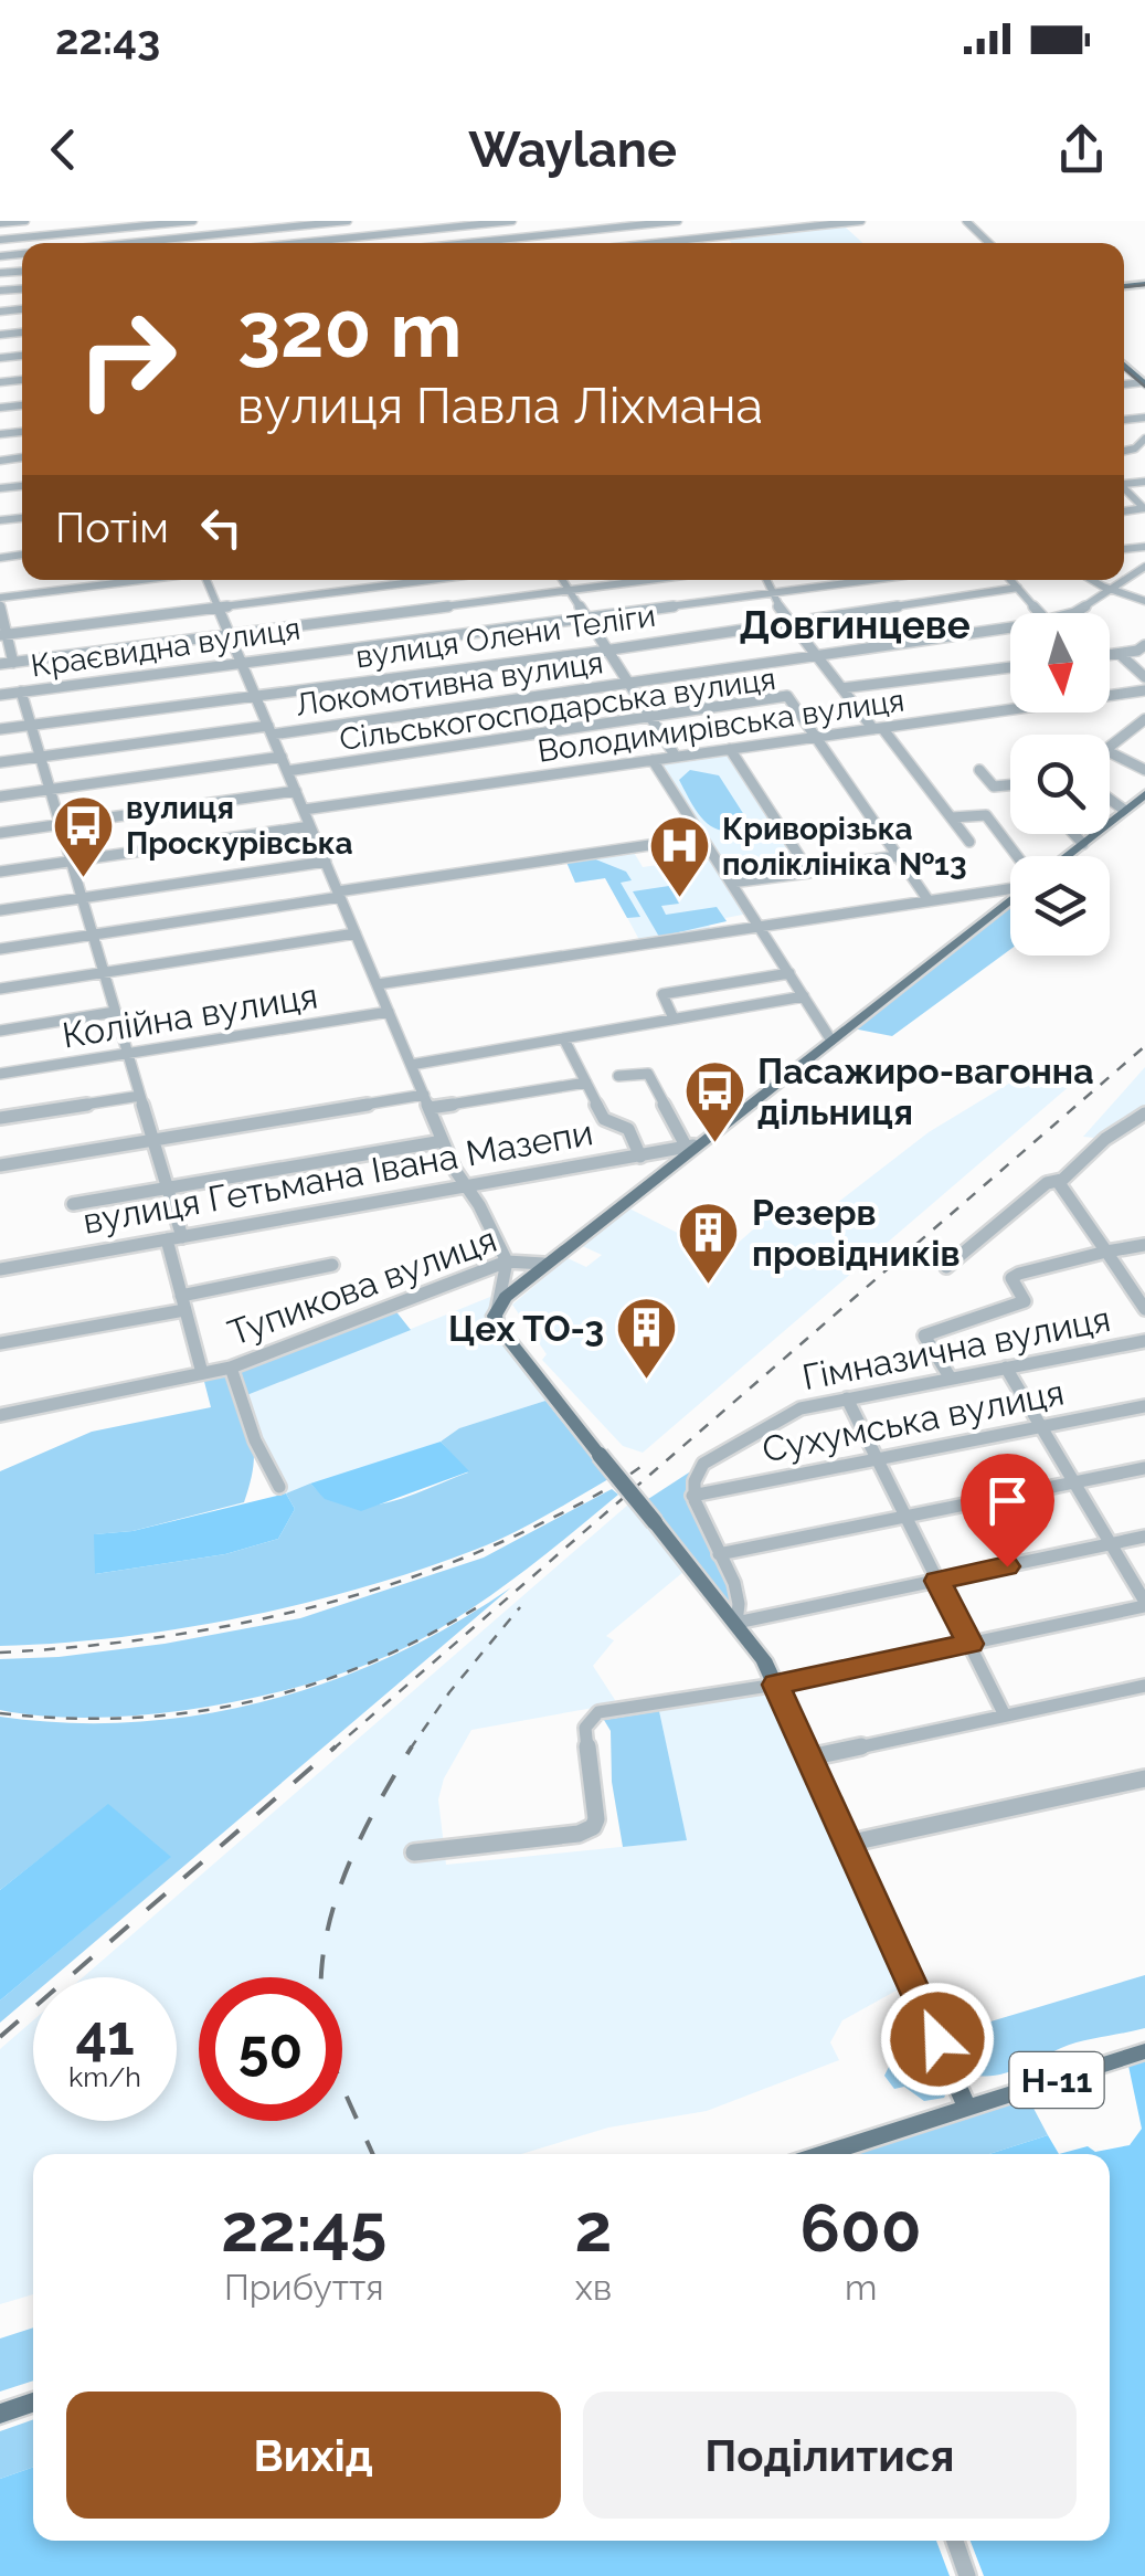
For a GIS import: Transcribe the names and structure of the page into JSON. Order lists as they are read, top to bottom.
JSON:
{
  "streets": {
    "main road": ["вулиця Гетьмана Івана Мазепи", "Н-11"],
    "street": [
      "вулиця Олени Теліги",
      "Краєвидна вулиця",
      "Локомотивна вулиця",
      "Сільськогосподарська вулиця",
      "Володимирівська вулиця",
      "Колійна вулиця",
      "Тупикова вулиця",
      "Гімназична вулиця",
      "Сухумська вулиця"
    ]
  },
  "crossings": [
    ["вулиця Олени Теліги", "Тупикова вулиця"],
    ["Краєвидна вулиця", "Тупикова вулиця"],
    ["Локомотивна вулиця", "Тупикова вулиця"],
    ["Сільськогосподарська вулиця", "Володимирівська вулиця"],
    ["Колійна вулиця", "Тупикова вулиця"],
    ["вулиця Гетьмана Івана Мазепи", "Тупикова вулиця"],
    ["Гімназична вулиця", "Сухумська вулиця"]
  ],
  "districts": ["Довгинцеве"],
  "places": {
    "bus stop": ["вулиця Проскурівська", "Пасажиро-вагонна дільниця"],
    "hospital": ["Криворізька поліклініка №13"],
    "building": ["Резерв провідників", "Цех ТО-3"]
  },
  "north": "bottom",
  "page": {
    "status": "22:43",
    "header": "Waylane",
    "turn": ["320 m", "вулиця Павла Ліхмана"],
    "then": "Потім",
    "speed": "41 km/h",
    "limit": "50",
    "eta": [
      "22:45",
      "Прибуття",
      "2",
      "хв",
      "600",
      "m"
    ],
    "buttons": ["Вихід", "Поділитися"]
  }
}
